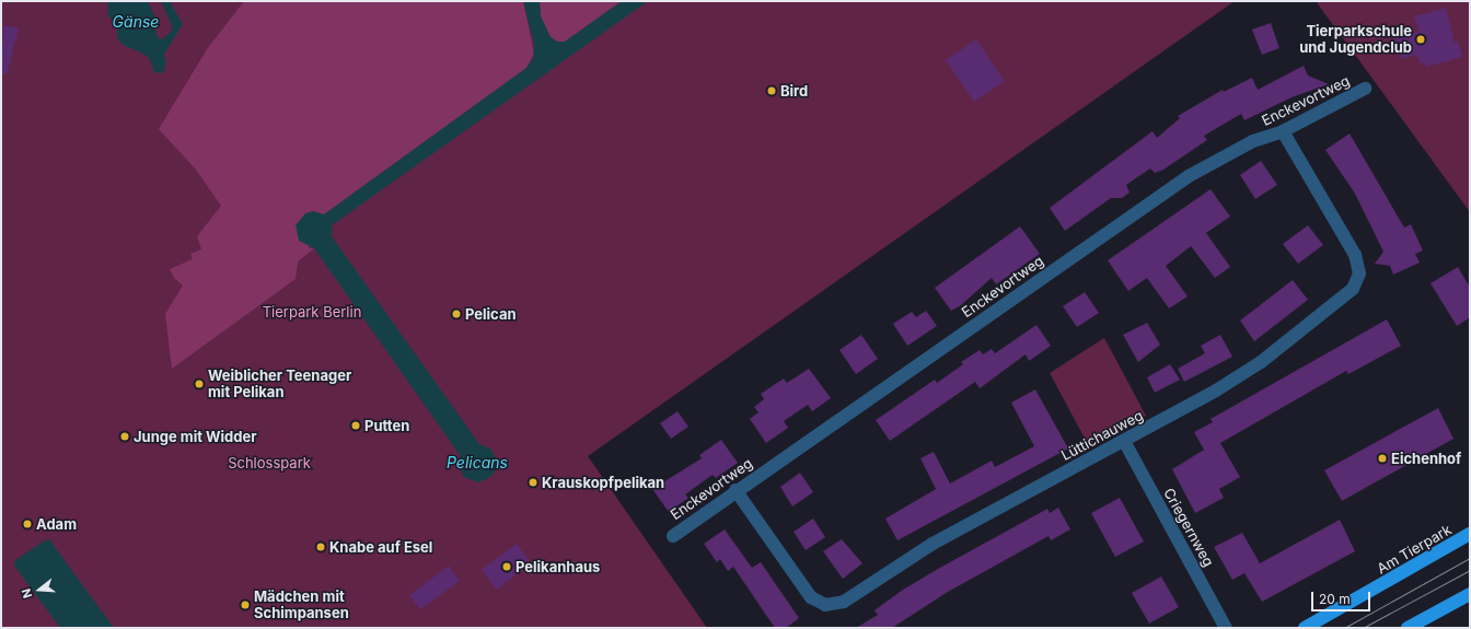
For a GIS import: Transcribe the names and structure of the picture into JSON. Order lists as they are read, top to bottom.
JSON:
{
  "streets": {
    "main road": ["Am Tierpark"],
    "street": ["Enckevortweg", "Lüttichauweg", "Criegernweg"]
  },
  "crossings": [
    ["Enckevortweg", "Lüttichauweg"],
    ["Lüttichauweg", "Criegernweg"]
  ],
  "water": ["Gänse", "Pelicans"],
  "parks": ["Tierpark Berlin", "Schlosspark"],
  "places": [
    "Tierparkschule und Jugendclub",
    "Bird",
    "Pelican",
    "Weiblicher Teenager mit Pelikan",
    "Putten",
    "Junge mit Widder",
    "Eichenhof",
    "Krauskopfpelikan",
    "Adam",
    "Knabe auf Esel",
    "Pelikanhaus",
    "Mädchen mit Schimpansen"
  ],
  "scale_bar": "20 m",
  "north": "left"
}
